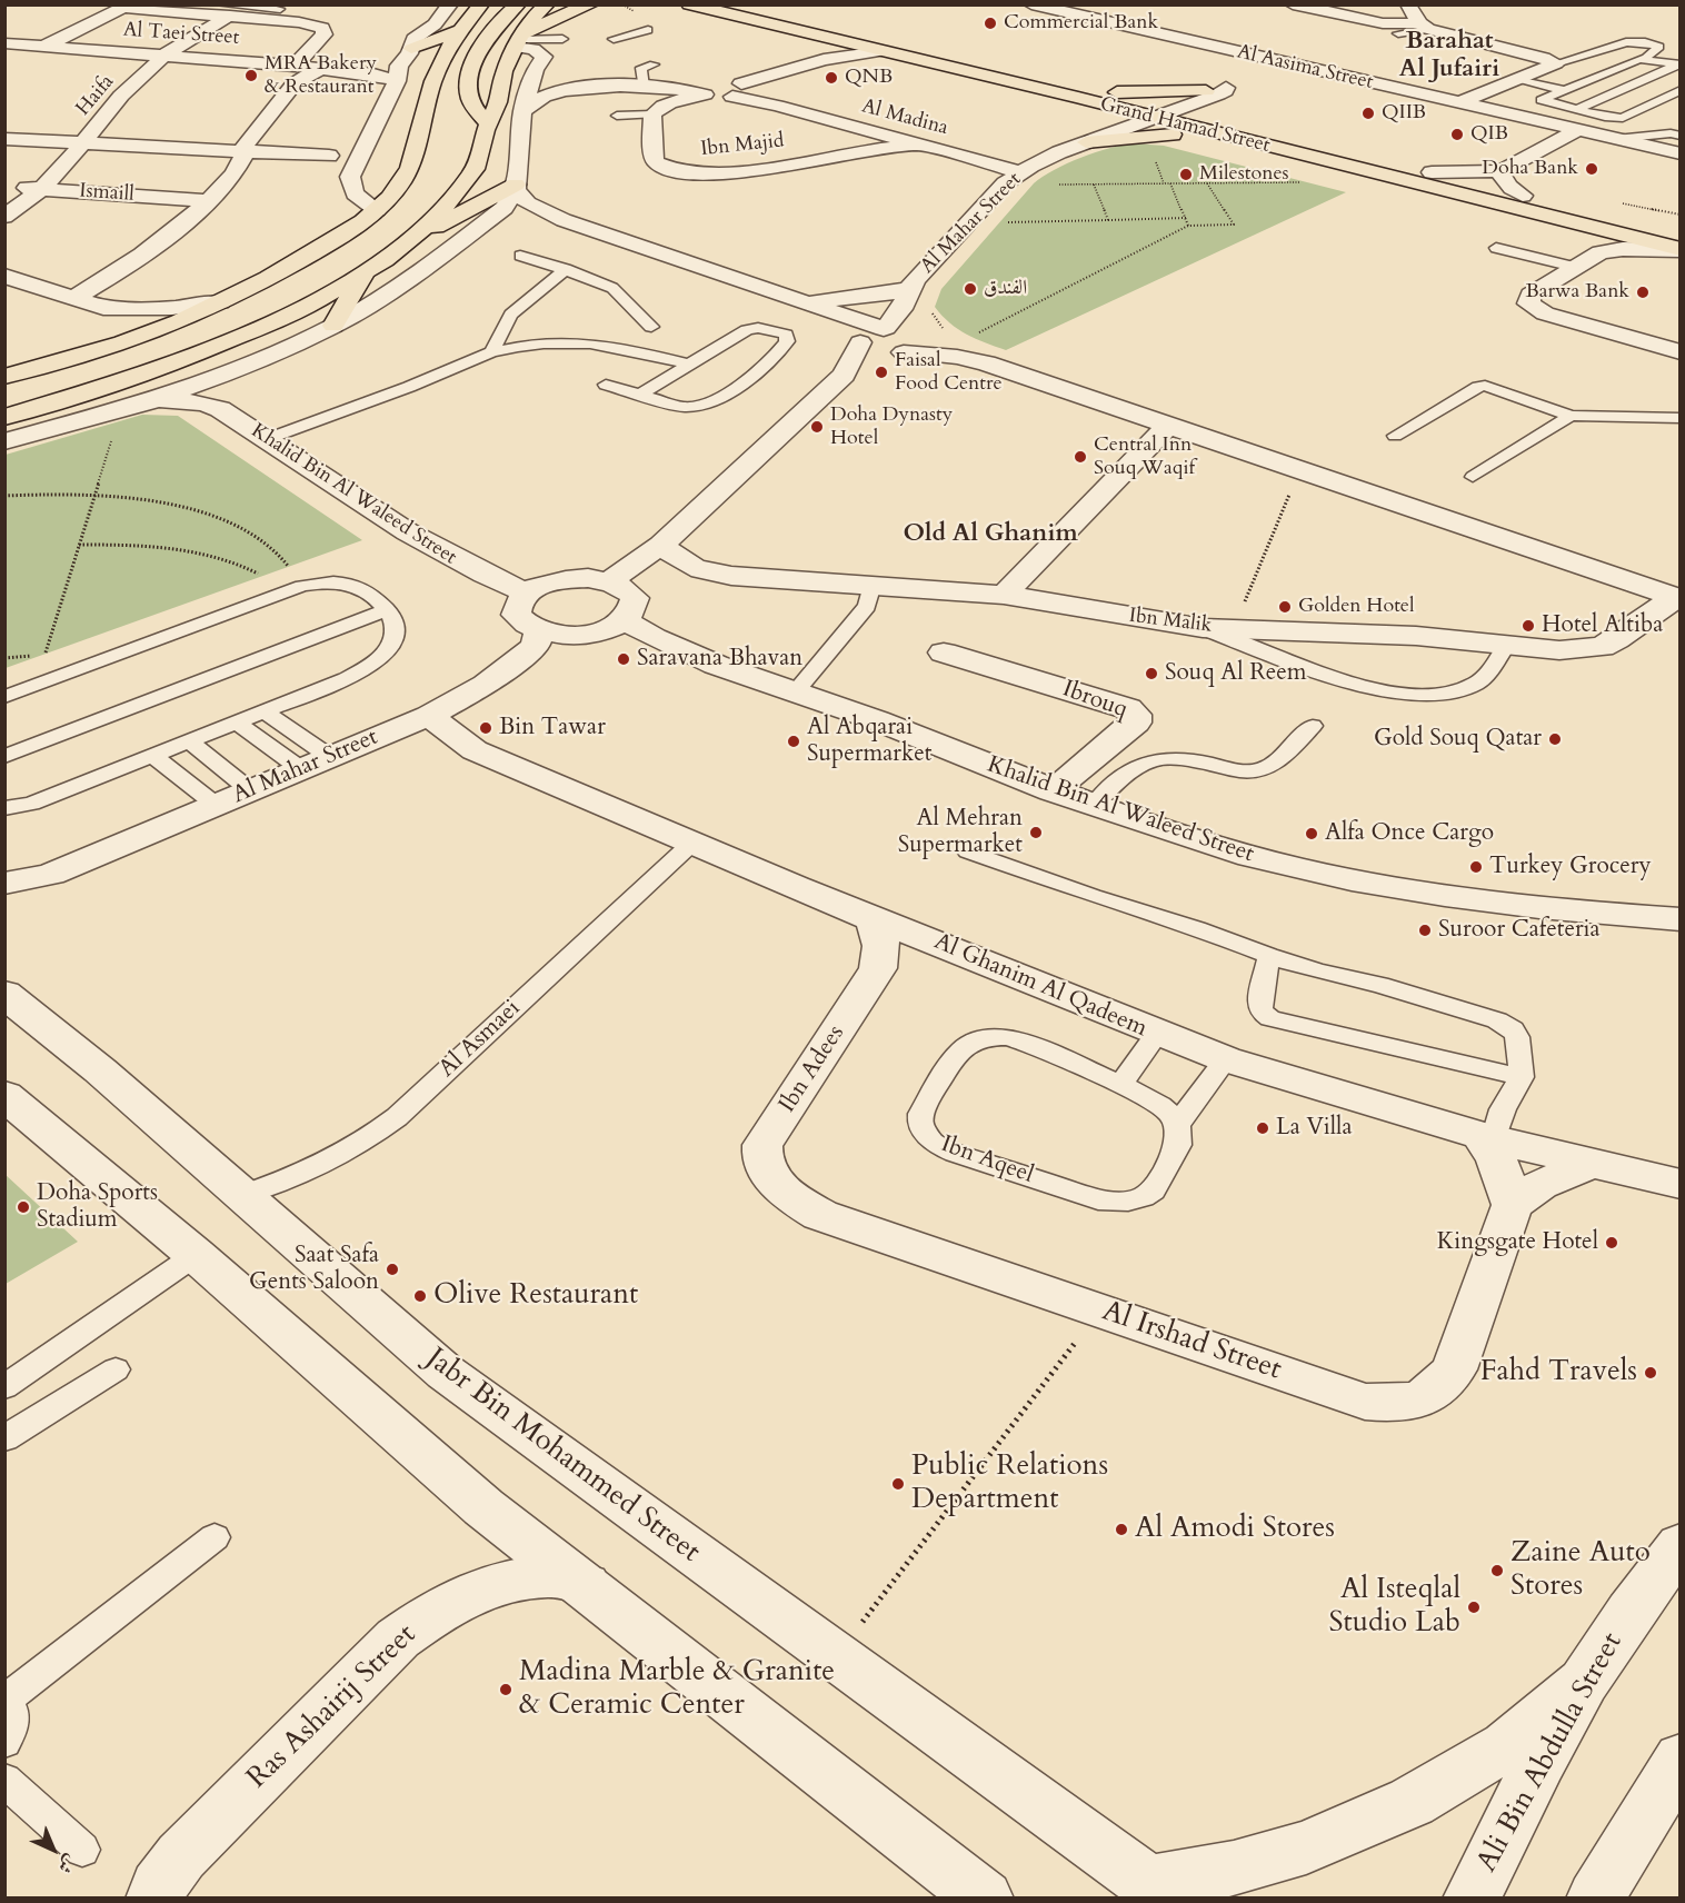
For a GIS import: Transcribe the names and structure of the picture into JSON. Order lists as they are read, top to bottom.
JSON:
{
  "streets": {
    "main road": ["Grand Hamad Street"],
    "street": [
      "Al Taei Street",
      "Al Aasima Street",
      "Haifa",
      "Al Madina",
      "Ibn Majid",
      "Ismaill",
      "Al Mahar Street",
      "Khalid Bin Al Waleed Street",
      "Ibn Malik",
      "Ibrouq",
      "Al Ghanim Al Qadeem",
      "Ibn Adees",
      "Al Irshad Street",
      "Jabr Bin Mohammed Street",
      "Ras Ashairij Street",
      "Ali Bin Abdulla Street"
    ],
    "lane": ["Al Asmaei", "Ibn Aqeel"]
  },
  "crossings": [
    ["Al Taei Street", "Haifa"],
    ["Al Aasima Street", "Al Mahar Street"],
    ["Haifa", "Ismaill"],
    ["Al Madina", "Ibn Majid"],
    ["Al Madina", "Al Mahar Street"],
    ["Grand Hamad Street", "Al Mahar Street"],
    ["Al Mahar Street", "Ibn Malik"],
    ["Al Mahar Street", "Al Ghanim Al Qadeem"],
    ["Khalid Bin Al Waleed Street", "Ibrouq"],
    ["Al Ghanim Al Qadeem", "Al Asmaei"],
    ["Al Ghanim Al Qadeem", "Ibn Adees"],
    ["Al Asmaei", "Jabr Bin Mohammed Street"],
    ["Ibn Adees", "Al Irshad Street"]
  ],
  "districts": ["Barahat Al Jufairi", "Old Al Ghanim"],
  "places": [
    "Commercial Bank",
    "MRA Bakery & Restaurant",
    "QNB",
    "QIIB",
    "QIB",
    "Doha Bank",
    "Milestones",
    "الفندق",
    "Barwa Bank",
    "Faisal Food Centre",
    "Doha Dynasty Hotel",
    "Central Inn Souq Waqif",
    "Golden Hotel",
    "Hotel Altiba",
    "Saravana Bhavan",
    "Souq Al Reem",
    "Bin Tawar",
    "Gold Souq Qatar",
    "Al Abqarai Supermarket",
    "Al Mehran Supermarket",
    "Alfa Once Cargo",
    "Turkey Grocery",
    "Suroor Cafeteria",
    "La Villa",
    "Doha Sports Stadium",
    "Kingsgate Hotel",
    "Saat Safa Gents Saloon",
    "Olive Restaurant",
    "Fahd Travels",
    "Public Relations Department",
    "Al Amodi Stores",
    "Zaine Auto Stores",
    "Al Isteqlal Studio Lab",
    "Madina Marble & Granite & Ceramic Center"
  ],
  "north": "bottom right"
}
